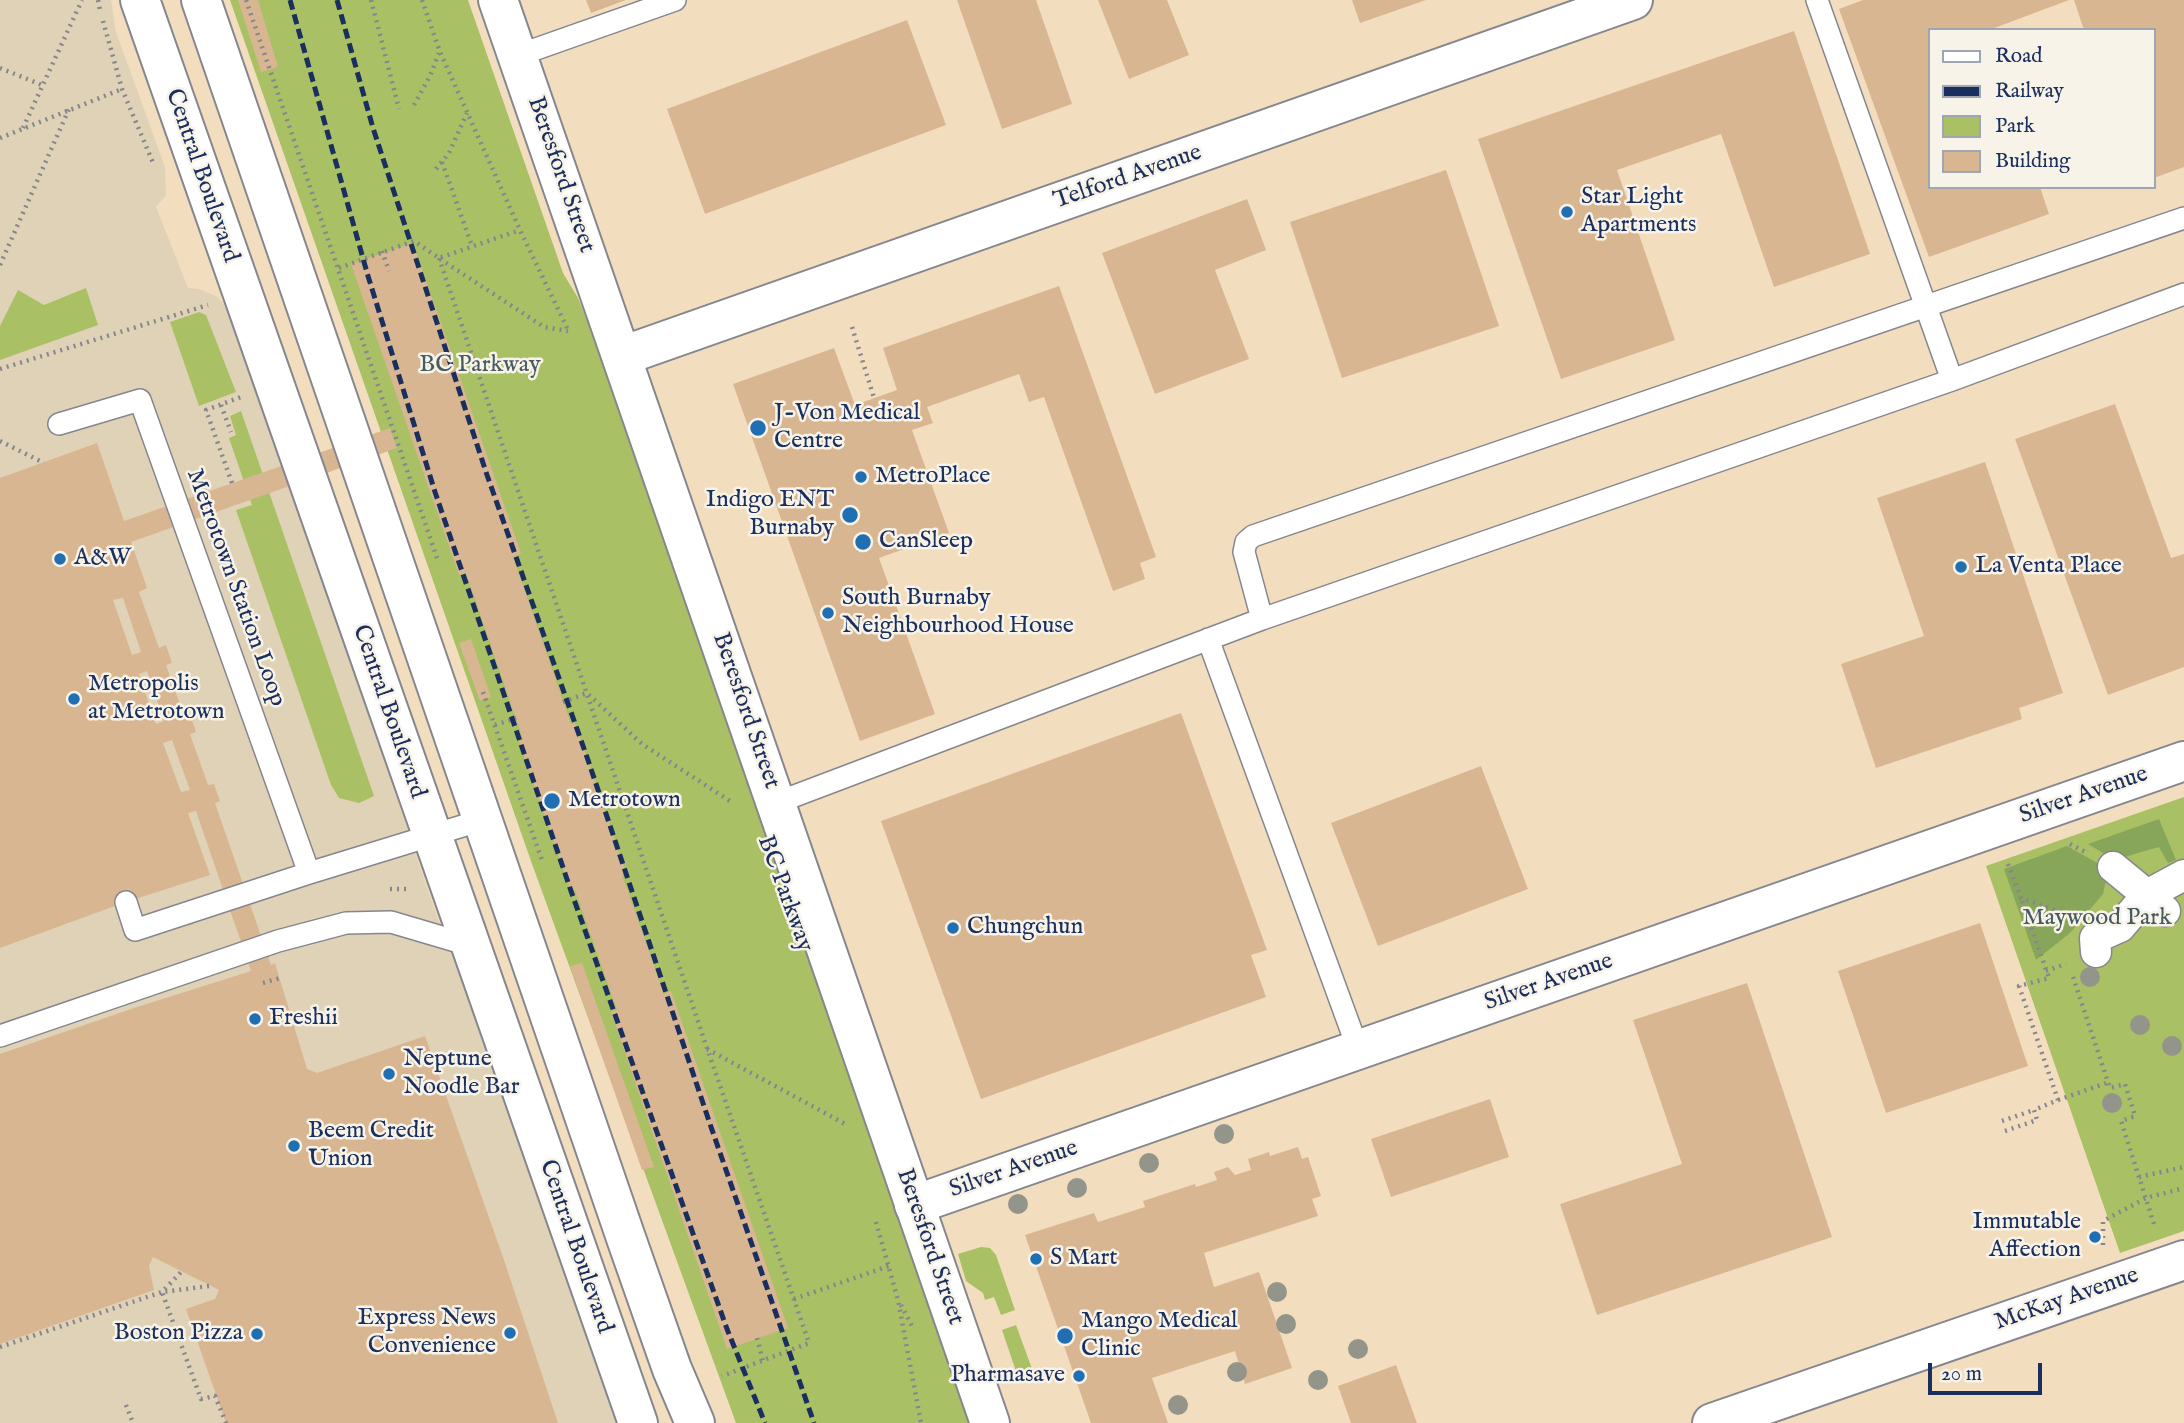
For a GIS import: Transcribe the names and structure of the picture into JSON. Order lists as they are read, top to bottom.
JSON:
{
  "streets": {
    "street": [
      "Beresford Street",
      "Central Boulevard",
      "Telford Avenue",
      "Silver Avenue",
      "McKay Avenue"
    ],
    "lane": ["Metrotown Station Loop"]
  },
  "crossings": [
    ["Beresford Street", "Telford Avenue"],
    ["Beresford Street", "Silver Avenue"]
  ],
  "parks": ["BC Parkway", "Maywood Park"],
  "places": [
    "Star Light Apartments",
    "J-Von Medical Centre",
    "MetroPlace",
    "Indigo ENT Burnaby",
    "CanSleep",
    "A&W",
    "La Venta Place",
    "South Burnaby Neighbourhood House",
    "Metropolis at Metrotown",
    "Metrotown",
    "Chungchun",
    "Freshii",
    "Neptune Noodle Bar",
    "Beem Credit Union",
    "Immutable Affection",
    "S Mart",
    "Express News Convenience",
    "Boston Pizza",
    "Mango Medical Clinic",
    "Pharmasave"
  ],
  "legend": [
    "Road",
    "Railway",
    "Park",
    "Building"
  ],
  "scale_bar": "20 m"
}
